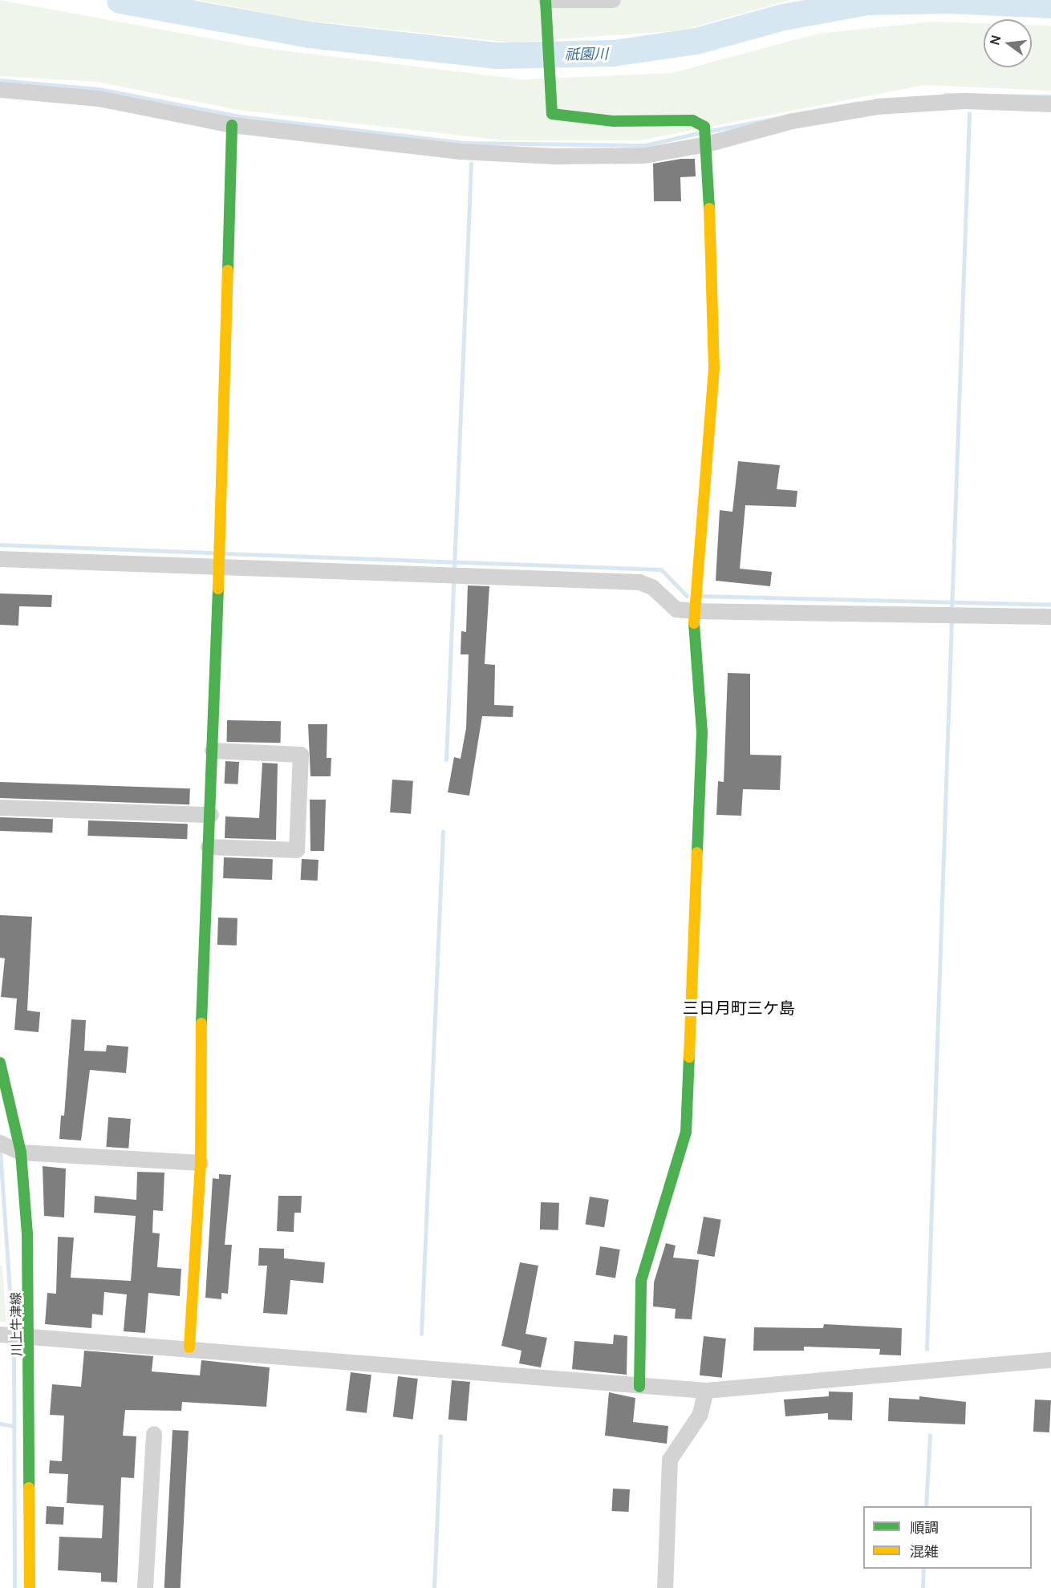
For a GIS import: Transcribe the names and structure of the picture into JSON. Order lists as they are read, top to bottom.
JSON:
{
  "streets": {
    "street": ["川上牛津線"]
  },
  "districts": ["三日月町三ケ島"],
  "water": ["祇園川"],
  "legend": ["順調", "混雑"],
  "north": "left"
}
